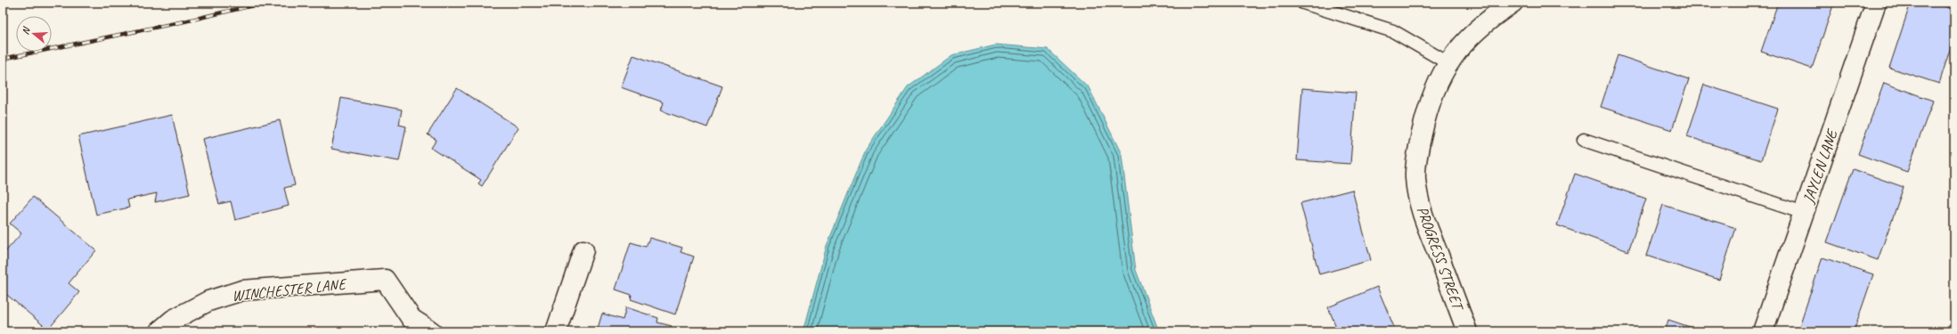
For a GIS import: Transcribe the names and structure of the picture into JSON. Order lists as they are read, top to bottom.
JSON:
{
  "streets": {
    "street": ["JAYLEN LANE", "PROGRESS STREET", "WINCHESTER LANE"]
  },
  "north": "left"
}
